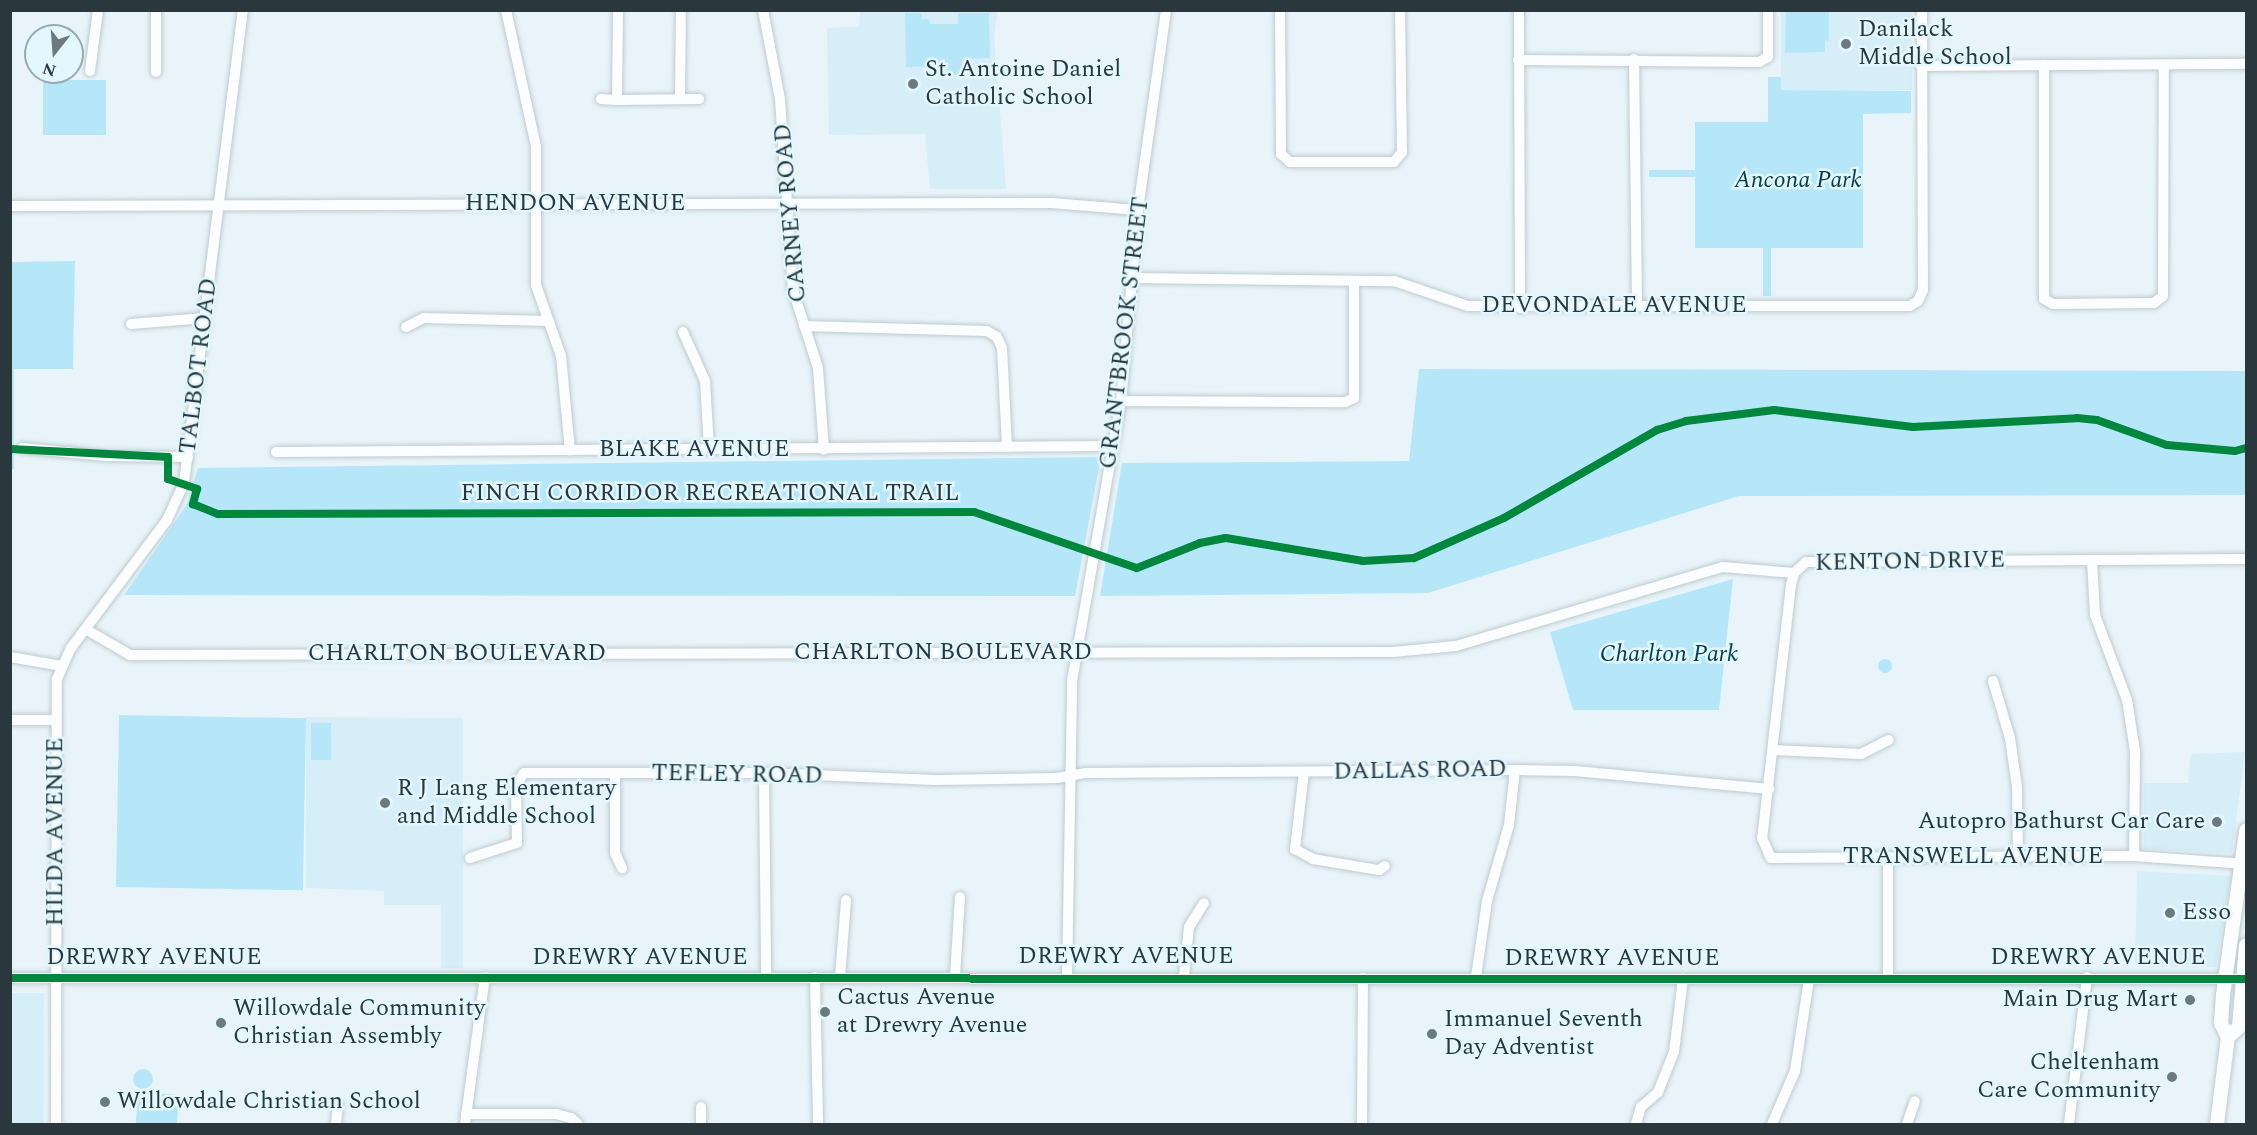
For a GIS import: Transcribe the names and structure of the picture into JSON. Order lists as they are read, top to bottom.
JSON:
{
  "streets": {
    "street": [
      "HENDON AVENUE",
      "CARNEY ROAD",
      "DEVONDALE AVENUE",
      "GRANTBROOK STREET",
      "TALBOT ROAD",
      "BLAKE AVENUE",
      "KENTON DRIVE",
      "CHARLTON BOULEVARD",
      "DALLAS ROAD",
      "TEFLEY ROAD",
      "HILDA AVENUE",
      "TRANSWELL AVENUE",
      "DREWRY AVENUE"
    ],
    "cycle path": ["FINCH CORRIDOR RECREATIONAL TRAIL"]
  },
  "crossings": [
    ["HENDON AVENUE", "CARNEY ROAD"],
    ["HENDON AVENUE", "GRANTBROOK STREET"],
    ["HENDON AVENUE", "TALBOT ROAD"],
    ["CARNEY ROAD", "BLAKE AVENUE"],
    ["DEVONDALE AVENUE", "GRANTBROOK STREET"],
    ["GRANTBROOK STREET", "BLAKE AVENUE"],
    ["GRANTBROOK STREET", "CHARLTON BOULEVARD"],
    ["GRANTBROOK STREET", "DALLAS ROAD"],
    ["GRANTBROOK STREET", "TEFLEY ROAD"],
    ["GRANTBROOK STREET", "DREWRY AVENUE"],
    ["TALBOT ROAD", "CHARLTON BOULEVARD"],
    ["TALBOT ROAD", "HILDA AVENUE"],
    ["KENTON DRIVE", "CHARLTON BOULEVARD"],
    ["KENTON DRIVE", "DALLAS ROAD"],
    ["KENTON DRIVE", "TRANSWELL AVENUE"],
    ["DALLAS ROAD", "TEFLEY ROAD"],
    ["DALLAS ROAD", "TRANSWELL AVENUE"],
    ["HILDA AVENUE", "DREWRY AVENUE"]
  ],
  "parks": ["Ancona Park", "Charlton Park"],
  "places": [
    "Danilack Middle School",
    "St. Antoine Daniel Catholic School",
    "R J Lang Elementary and Middle School",
    "Autopro Bathurst Car Care",
    "Esso",
    "Main Drug Mart",
    "Cactus Avenue at Drewry Avenue",
    "Willowdale Community Christian Assembly",
    "Immanuel Seventh Day Adventist",
    "Cheltenham Care Community",
    "Willowdale Christian School"
  ],
  "north": "bottom"
}
